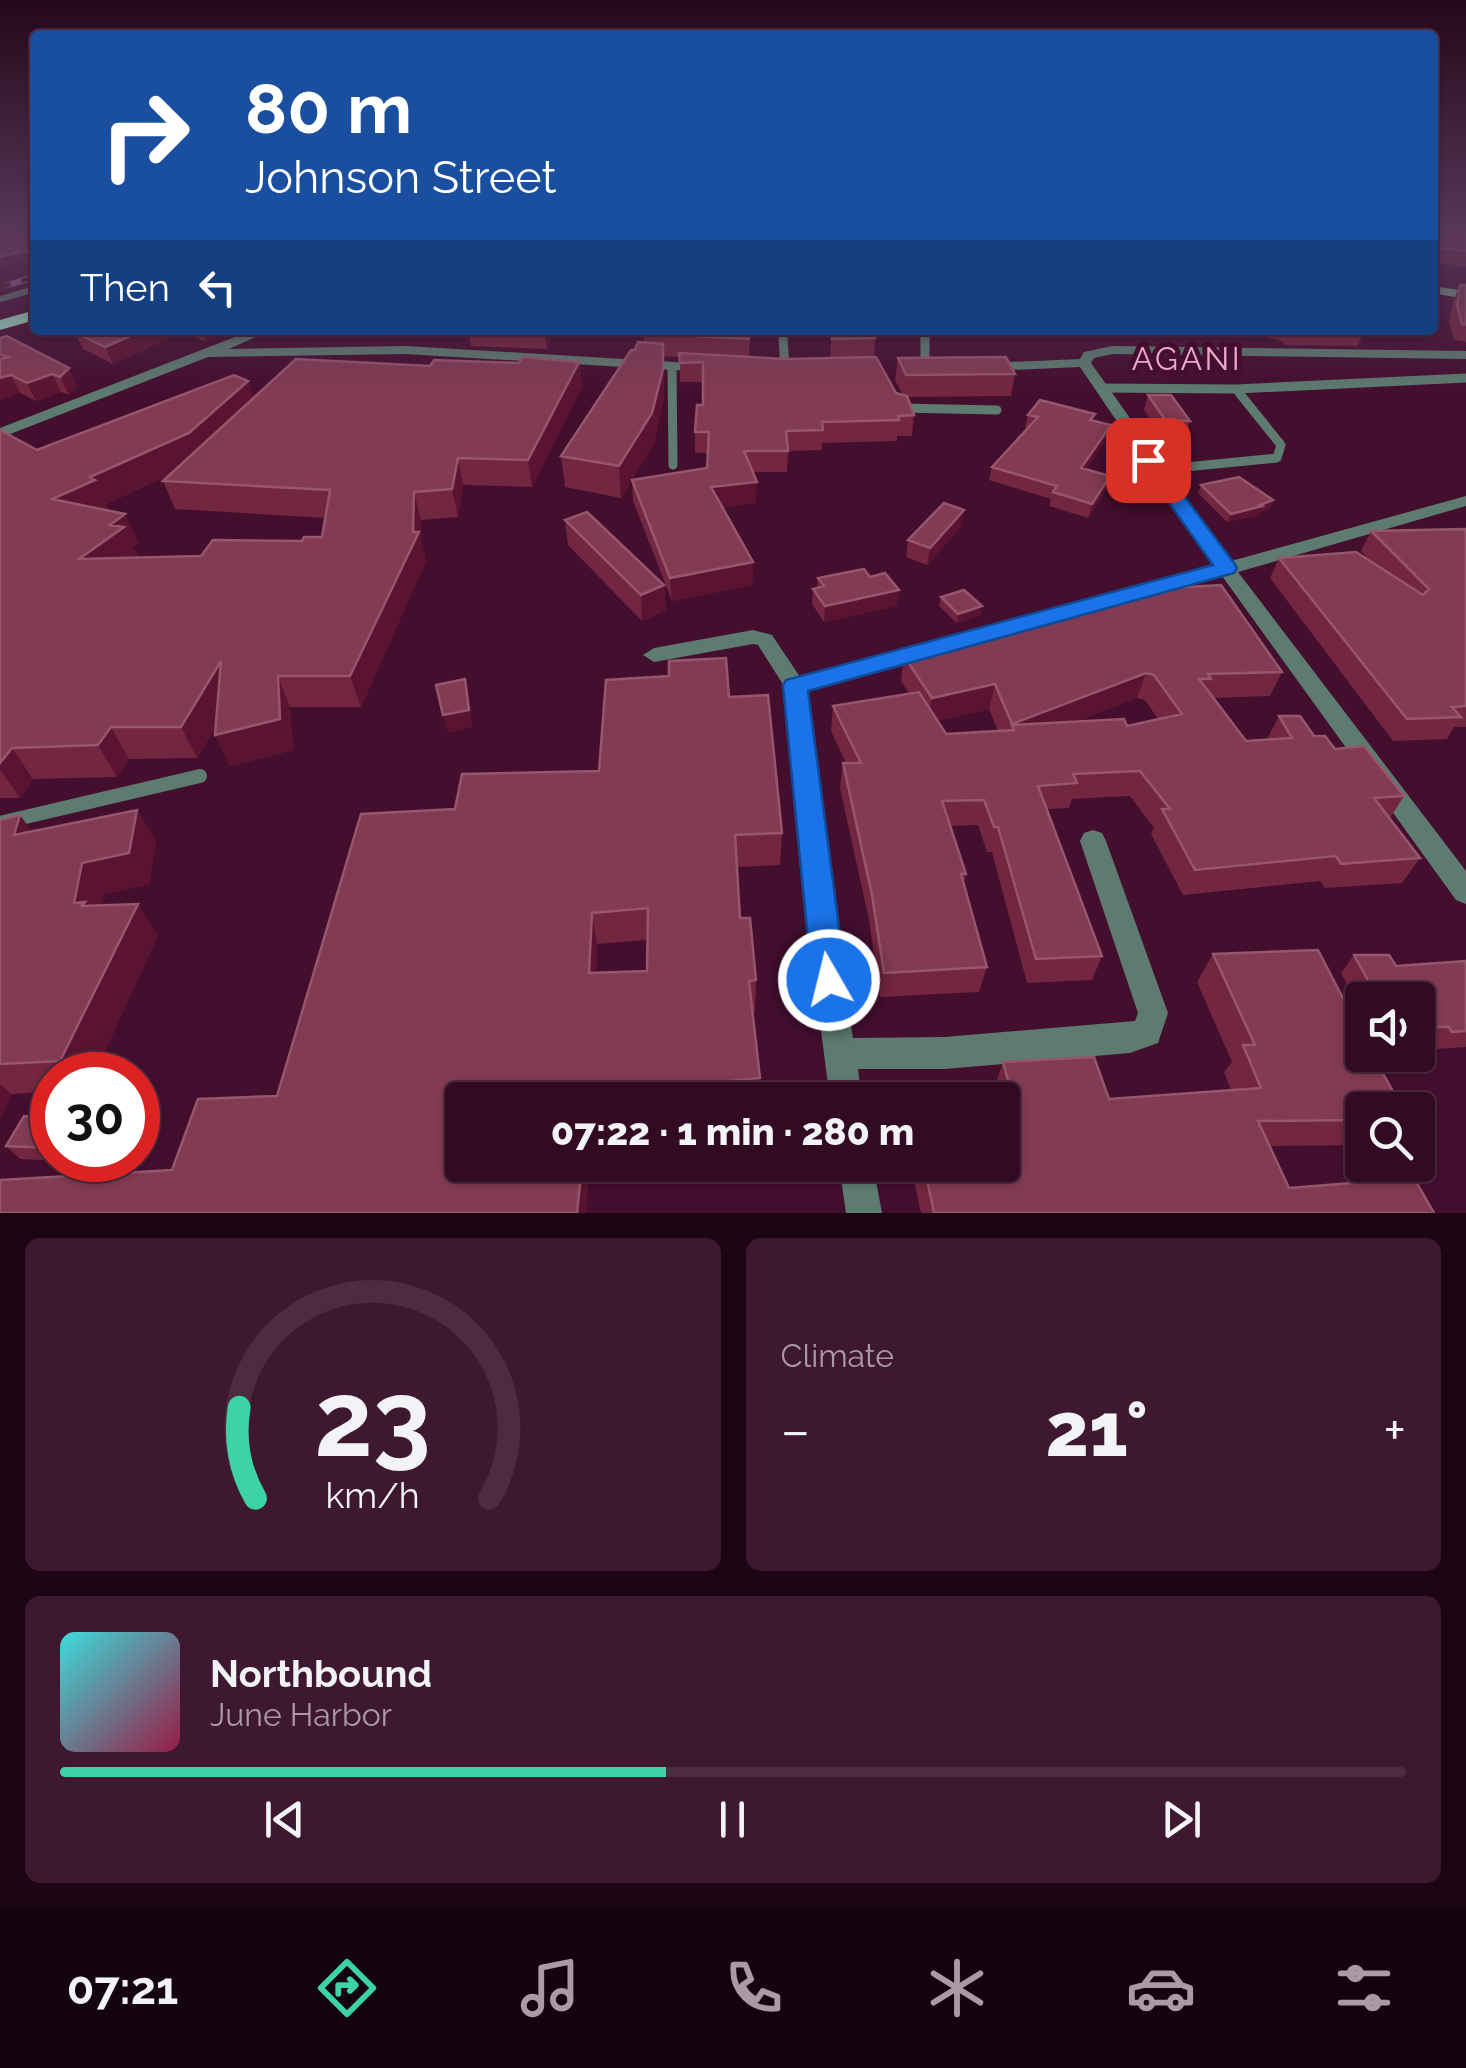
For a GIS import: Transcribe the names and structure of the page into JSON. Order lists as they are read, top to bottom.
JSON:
{
  "districts": ["AGANI"],
  "page": {
    "turn": ["80 m", "Johnson Street"],
    "then": "Then",
    "limit": "30",
    "trip": "07:22 · 1 min · 280 m",
    "tile": "Climate",
    "heat": ["−", "21°", "+"],
    "song": ["Northbound", "June Harbor"],
    "tabs": "07:21",
    "gauge": ["23", "km/h"]
  }
}
